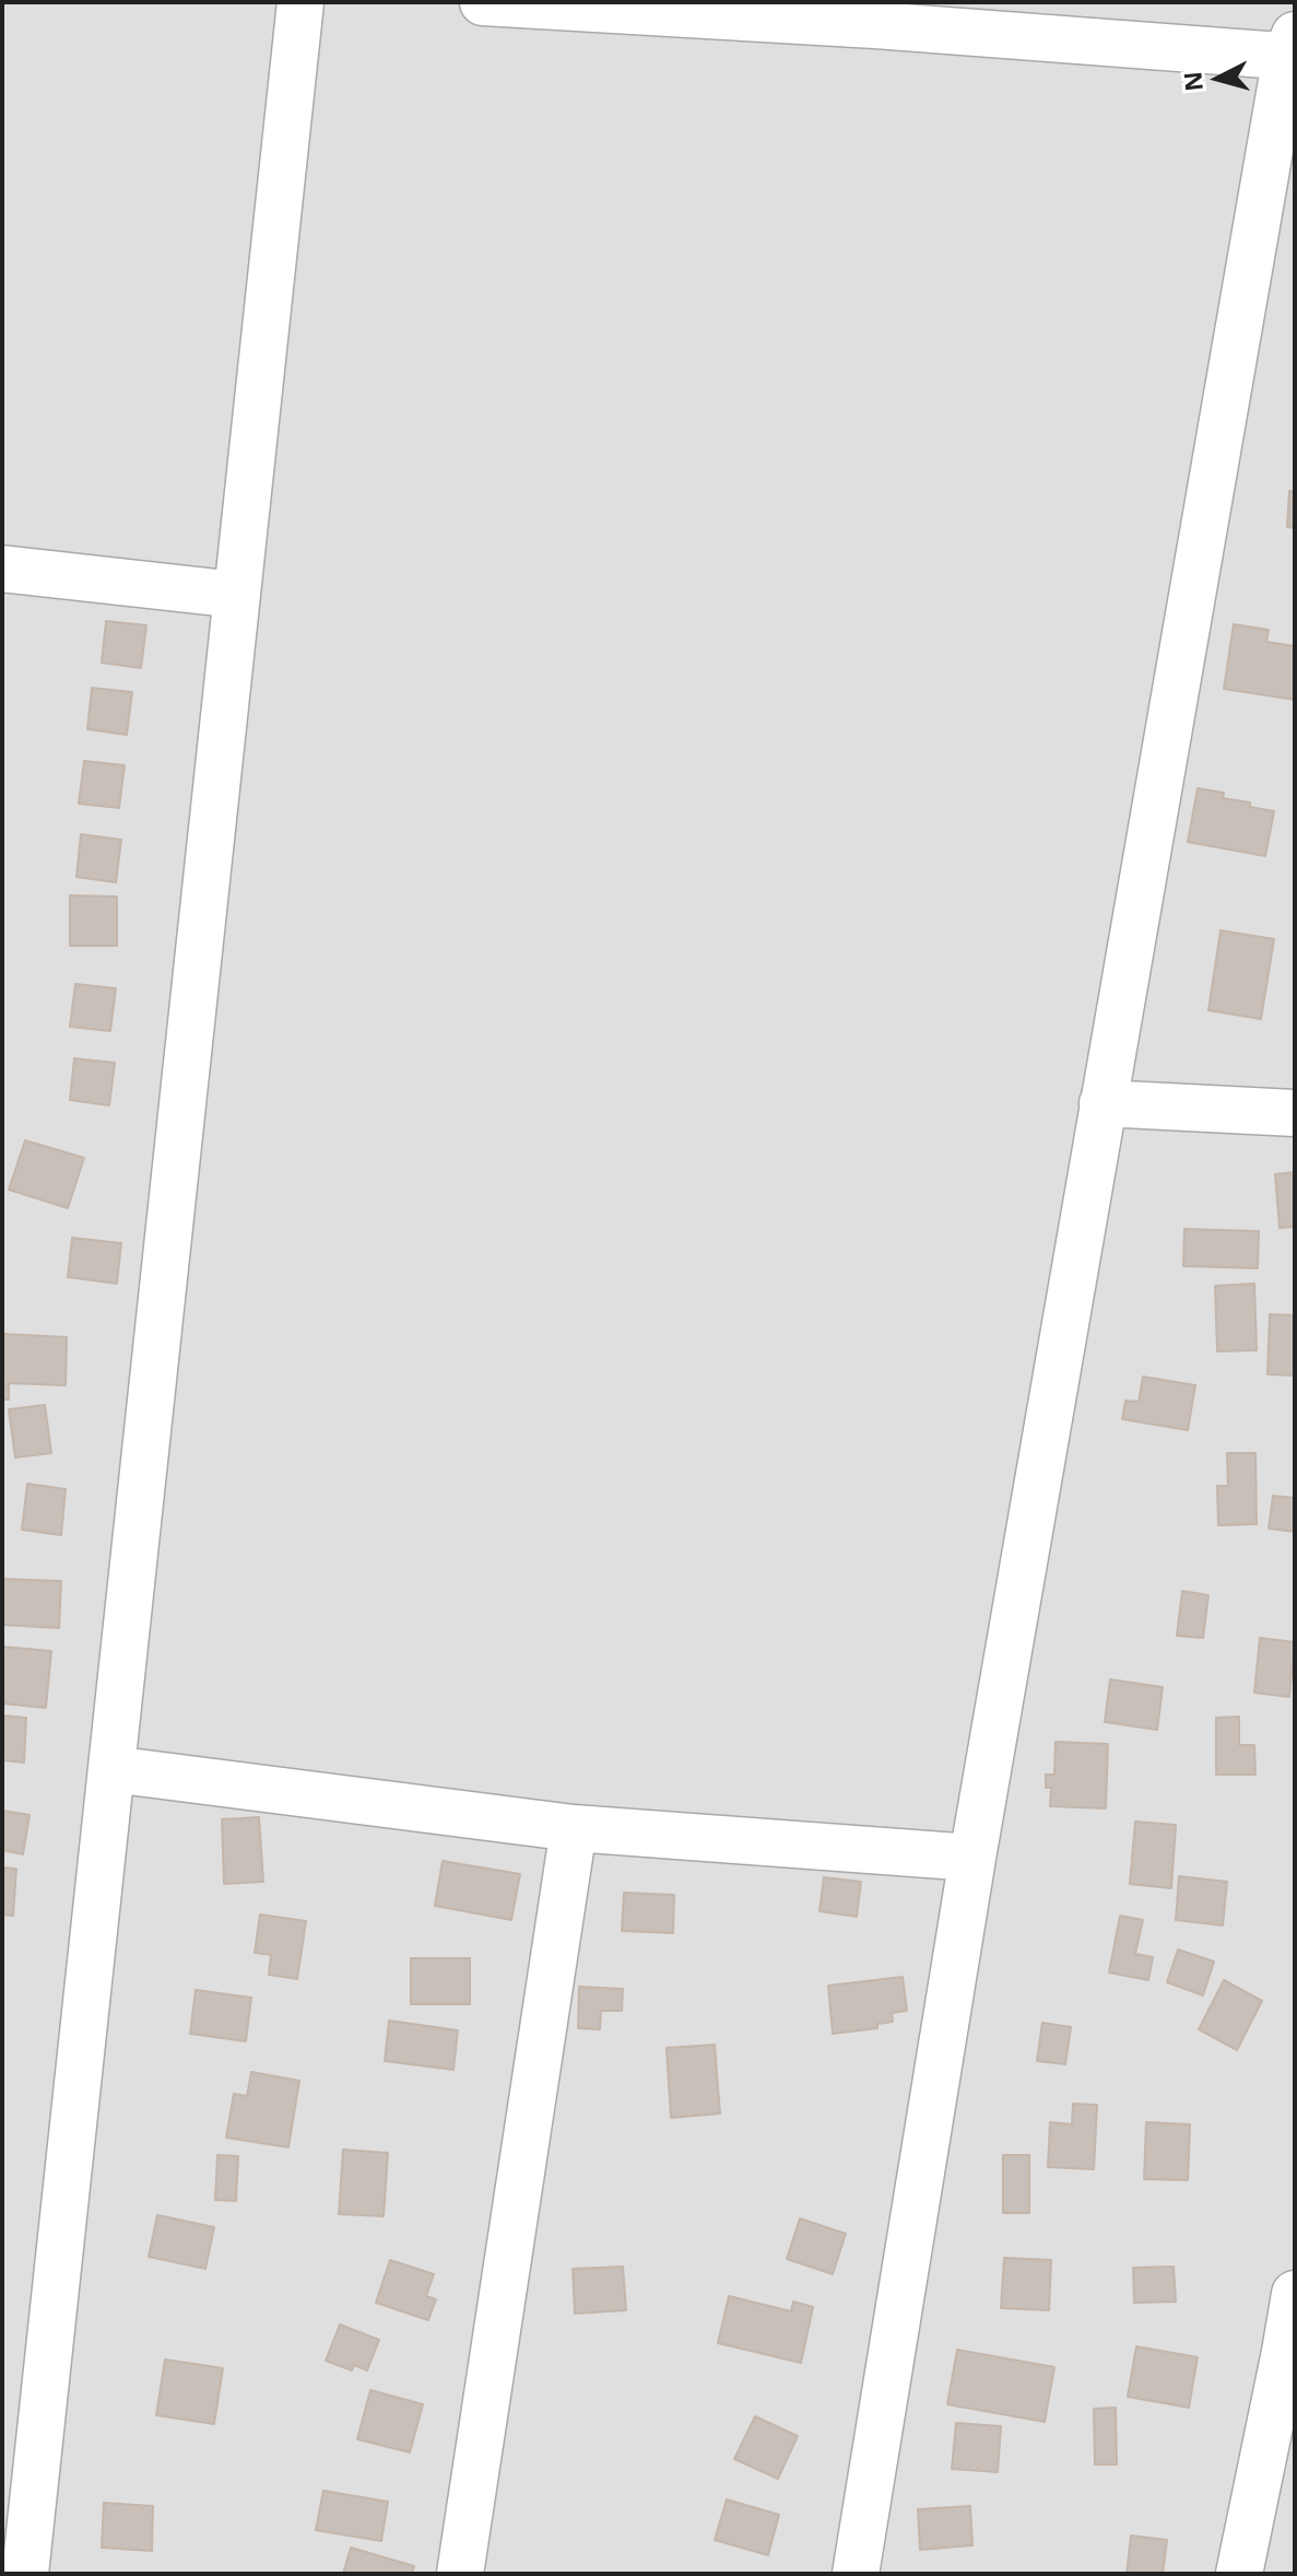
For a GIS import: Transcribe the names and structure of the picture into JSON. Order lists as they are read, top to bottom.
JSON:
{
  "north": "left"
}
